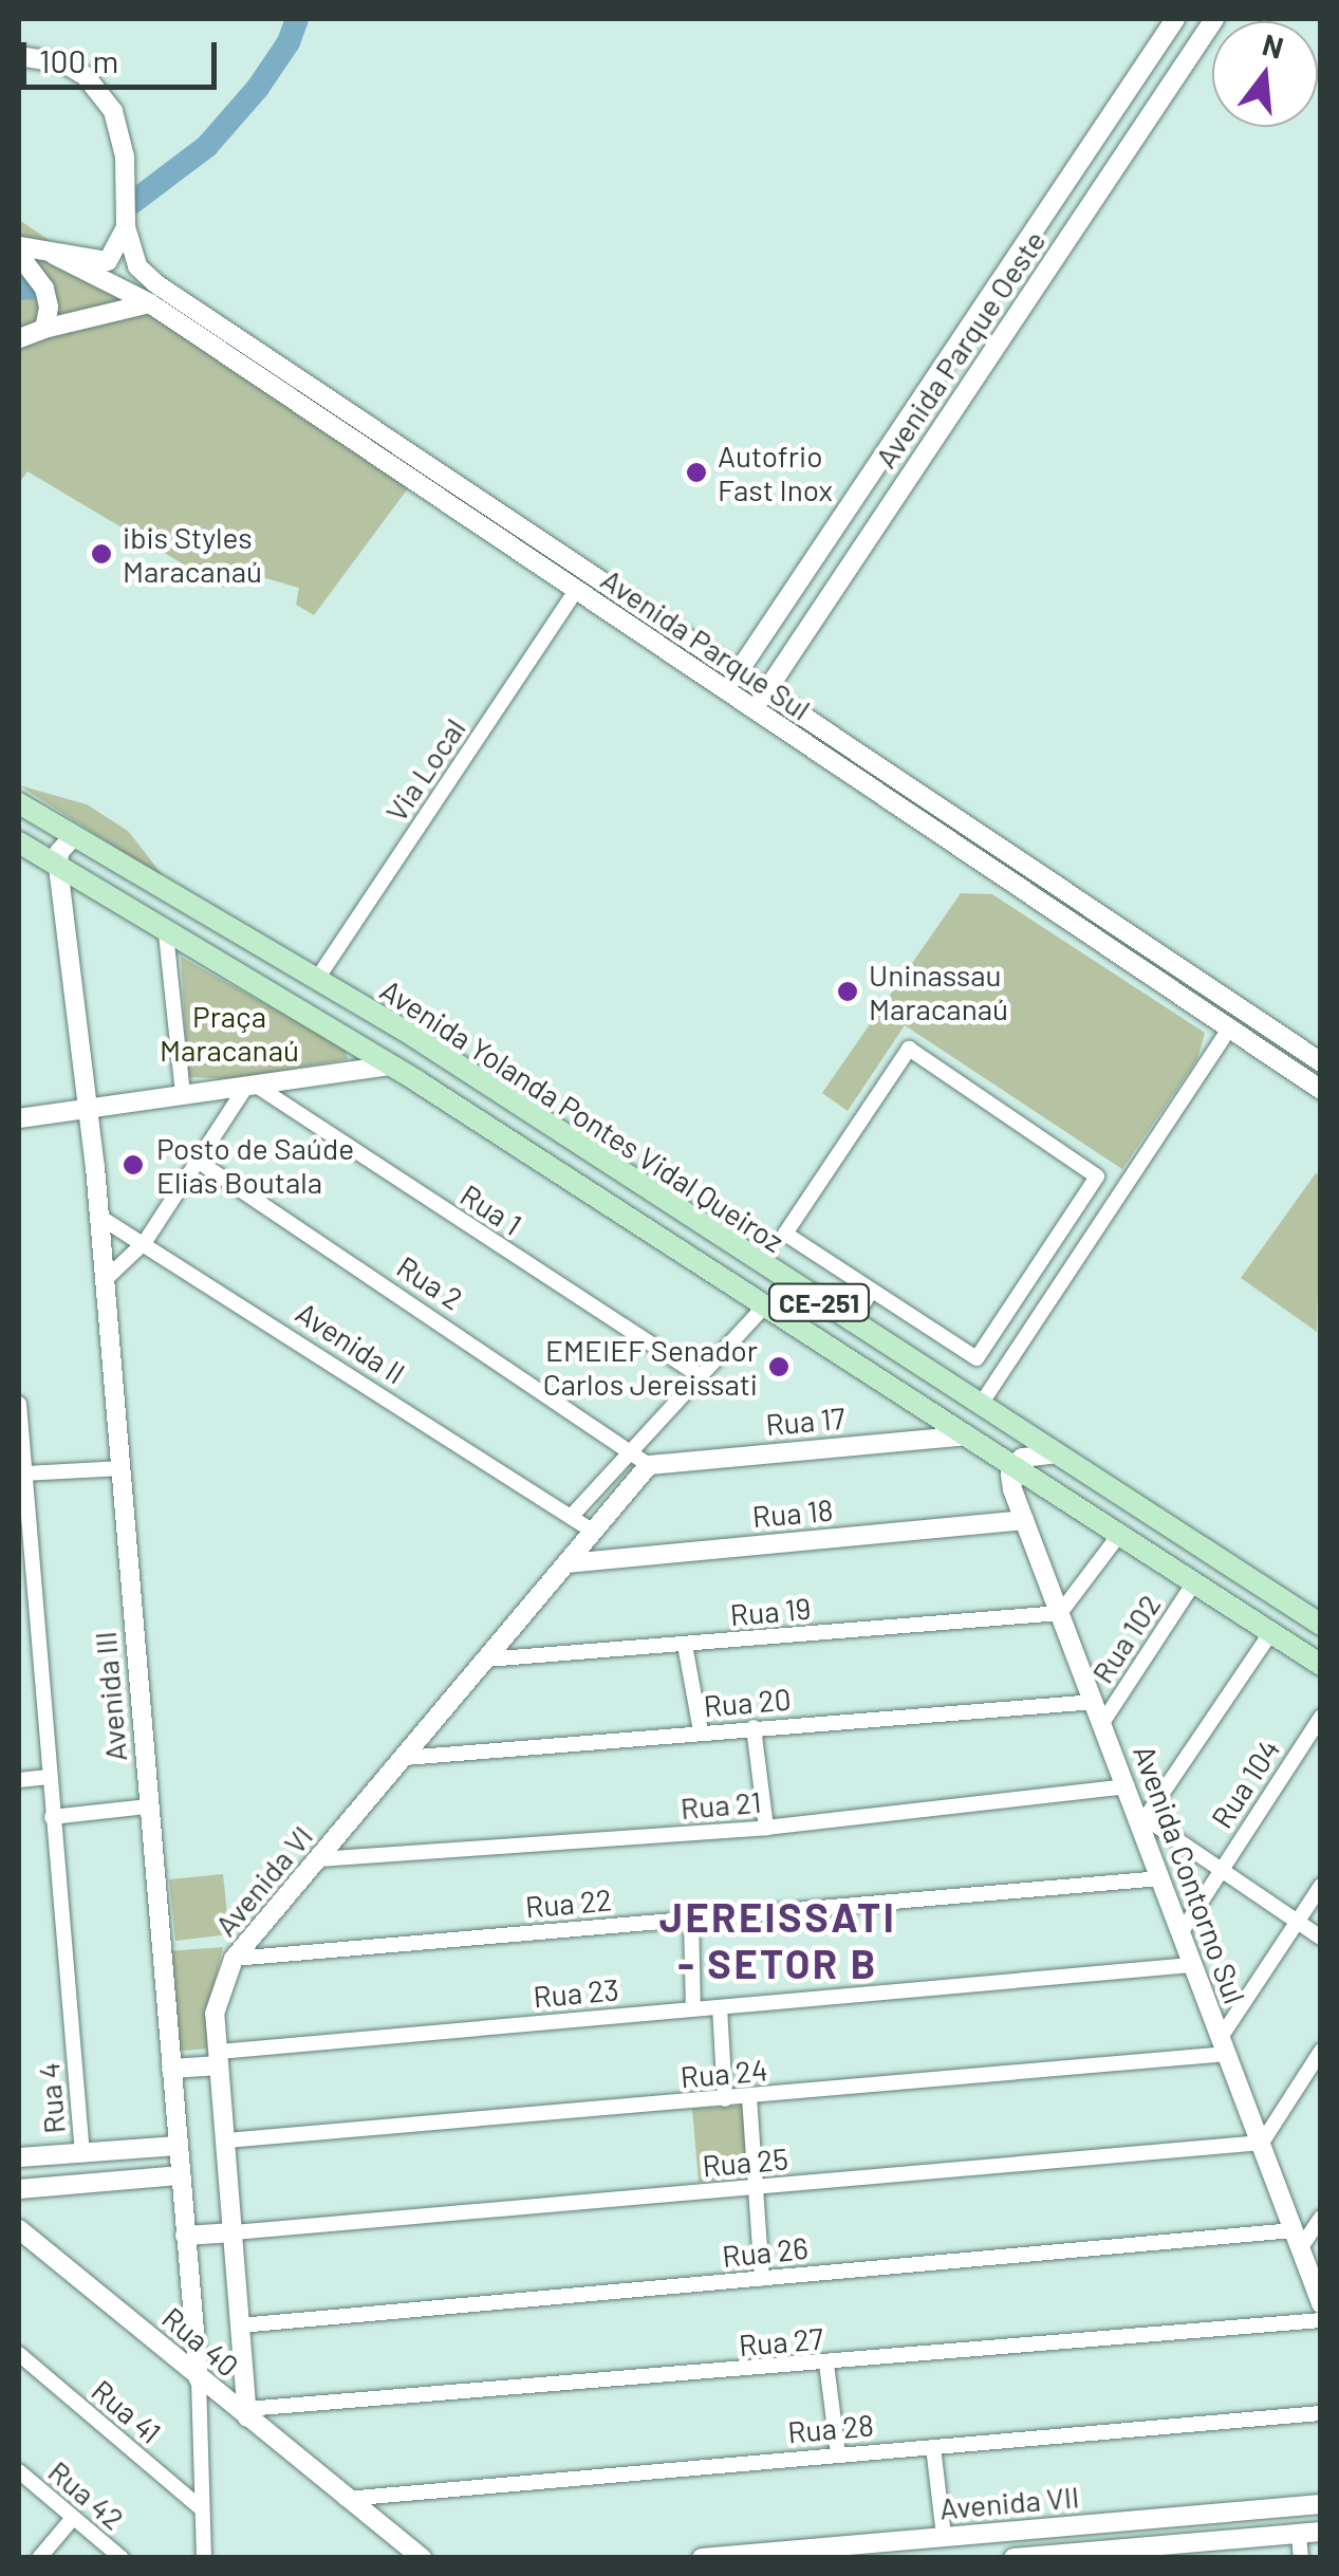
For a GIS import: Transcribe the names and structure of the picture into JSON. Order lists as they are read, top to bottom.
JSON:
{
  "streets": {
    "main road": ["Avenida Yolanda Pontes Vidal Queiroz", "CE-251"],
    "street": [
      "Avenida Parque Oeste",
      "Avenida Parque Sul",
      "Via Local",
      "Rua 1",
      "Rua 2",
      "Avenida II",
      "Rua 17",
      "Rua 18",
      "Rua 19",
      "Rua 102",
      "Avenida III",
      "Rua 20",
      "Rua 104",
      "Rua 21",
      "Avenida Contorno Sul",
      "Avenida VI",
      "Rua 22",
      "Rua 23",
      "Rua 24",
      "Rua 4",
      "Rua 25",
      "Rua 26",
      "Rua 40",
      "Rua 27",
      "Rua 41",
      "Rua 28",
      "Rua 42",
      "Avenida VII"
    ]
  },
  "crossings": [
    ["Avenida Parque Oeste", "Avenida Parque Sul"],
    ["Avenida Parque Sul", "Via Local"],
    ["Via Local", "Avenida Yolanda Pontes Vidal Queiroz"],
    ["Avenida Yolanda Pontes Vidal Queiroz", "Rua 17"],
    ["Avenida Yolanda Pontes Vidal Queiroz", "Rua 102"],
    ["Avenida Yolanda Pontes Vidal Queiroz", "Avenida III"],
    ["Avenida Yolanda Pontes Vidal Queiroz", "Avenida Contorno Sul"],
    ["Rua 2", "Rua 17"],
    ["Rua 2", "Avenida VI"],
    ["Avenida II", "Avenida III"],
    ["Avenida II", "Avenida VI"],
    ["Rua 17", "Avenida VI"],
    ["Rua 18", "Avenida Contorno Sul"],
    ["Rua 18", "Avenida VI"],
    ["Rua 19", "Avenida Contorno Sul"],
    ["Rua 19", "Avenida VI"],
    ["Rua 102", "Avenida Contorno Sul"],
    ["Avenida III", "Rua 40"],
    ["Avenida III", "Rua 41"],
    ["Rua 20", "Avenida Contorno Sul"],
    ["Rua 20", "Avenida VI"],
    ["Rua 104", "Avenida Contorno Sul"],
    ["Rua 21", "Avenida Contorno Sul"],
    ["Rua 21", "Avenida VI"],
    ["Avenida Contorno Sul", "Rua 22"],
    ["Avenida Contorno Sul", "Rua 23"],
    ["Avenida Contorno Sul", "Rua 24"],
    ["Avenida Contorno Sul", "Rua 25"],
    ["Avenida Contorno Sul", "Rua 26"],
    ["Avenida VI", "Rua 22"],
    ["Avenida VI", "Rua 23"],
    ["Avenida VI", "Rua 24"],
    ["Avenida VI", "Rua 25"],
    ["Avenida VI", "Rua 26"],
    ["Avenida VI", "Rua 40"],
    ["Avenida VI", "Rua 27"],
    ["Rua 40", "Rua 27"],
    ["Rua 40", "Rua 28"]
  ],
  "districts": ["JEREISSATI - SETOR B"],
  "parks": ["Praça Maracanaú"],
  "places": [
    "Autofrio Fast Inox",
    "ibis Styles Maracanaú",
    "Uninassau Maracanaú",
    "Posto de Saúde Elias Boutala",
    "EMEIEF Senador Carlos Jereissati"
  ],
  "scale_bar": "100 m",
  "north": "top"
}
